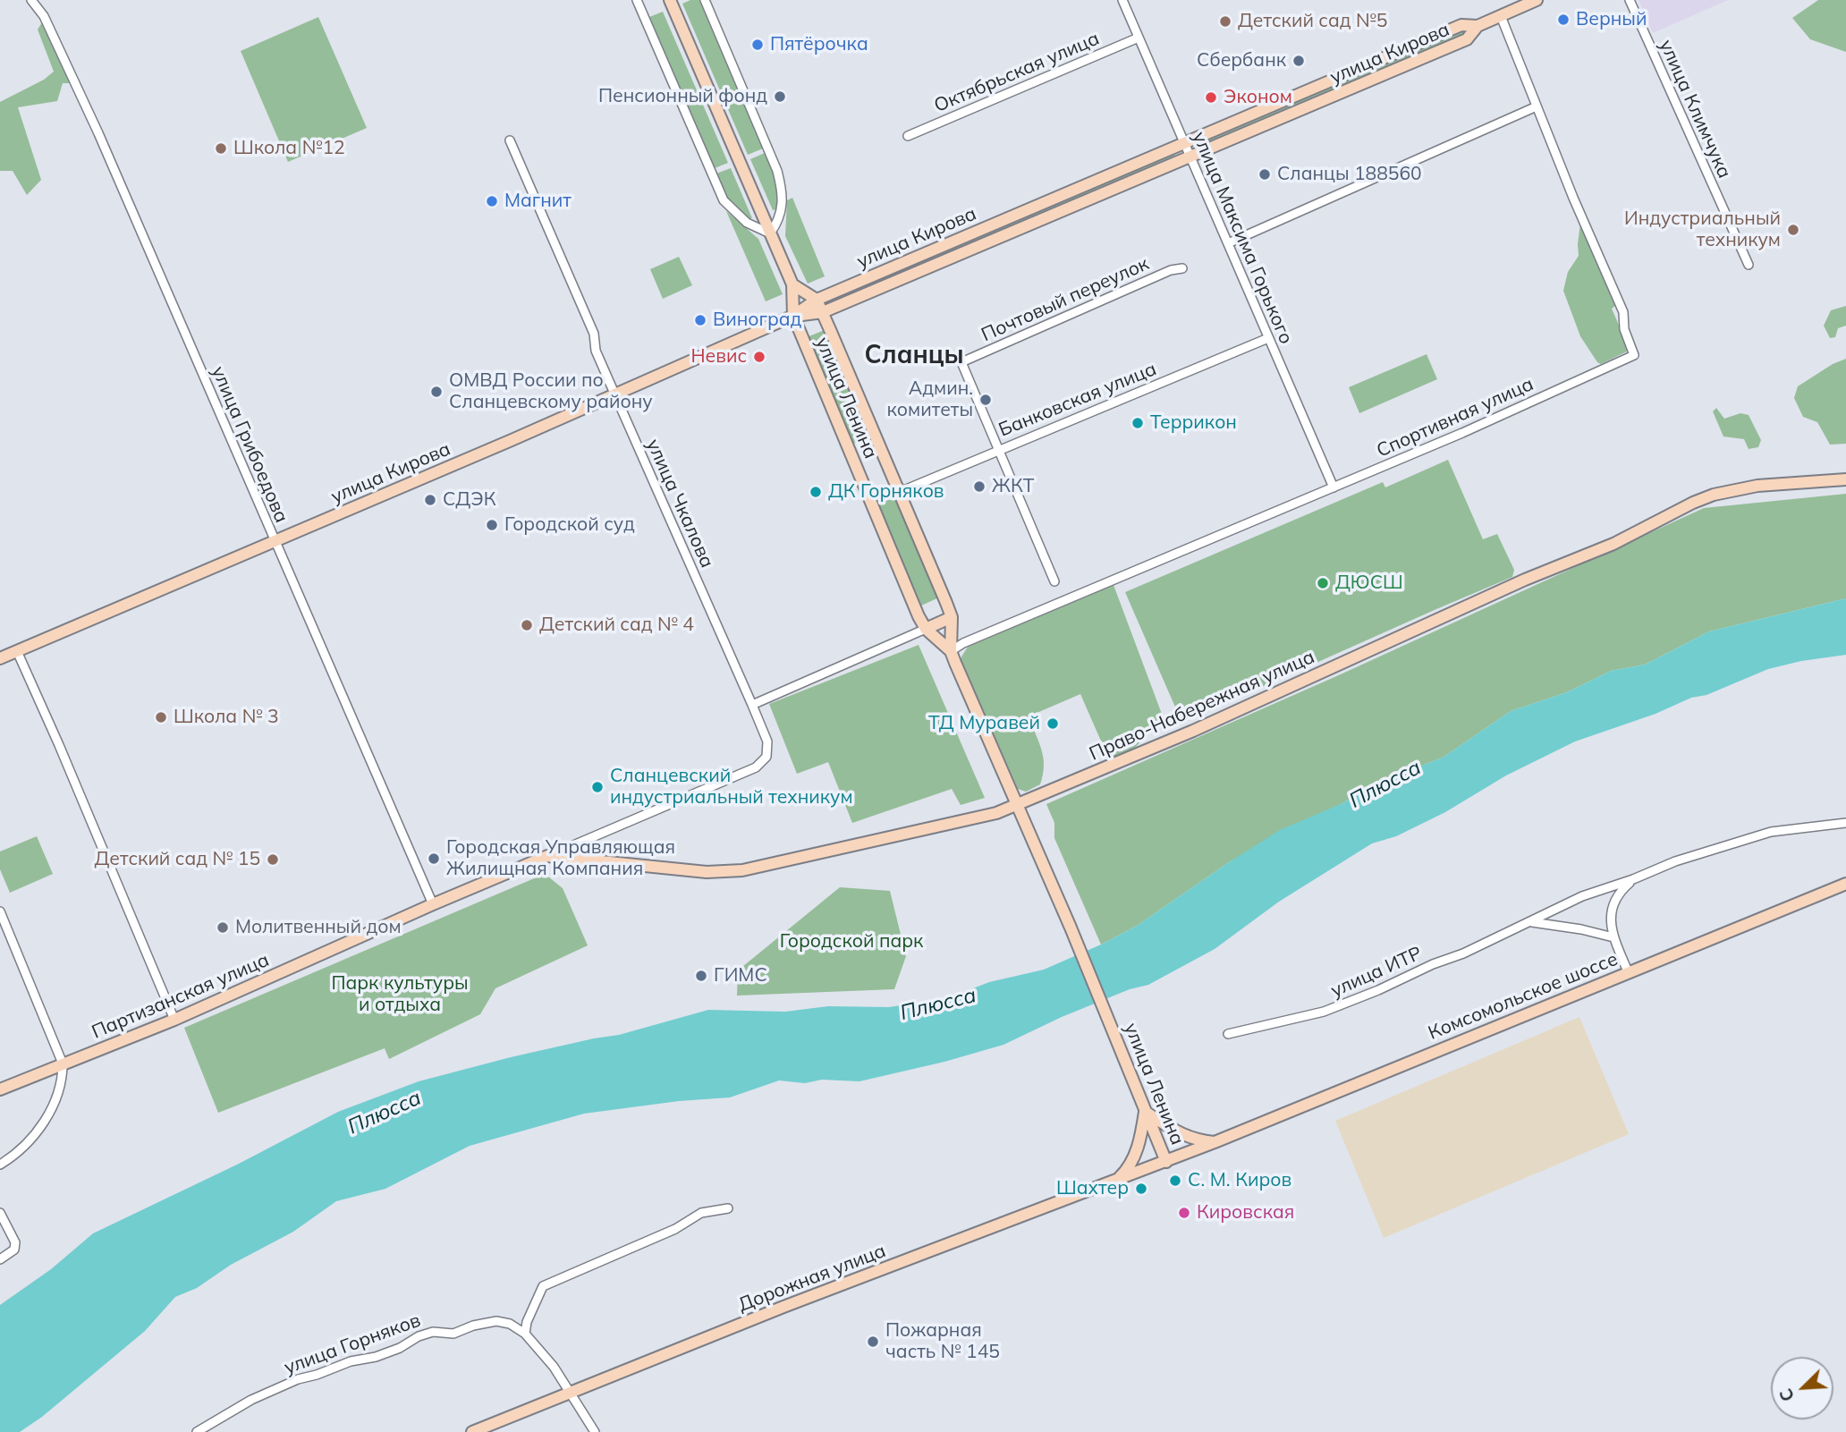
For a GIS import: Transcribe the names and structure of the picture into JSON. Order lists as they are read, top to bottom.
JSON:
{
  "streets": {
    "street": [
      "улица Кирова",
      "Октябрьская улица",
      "улица Климчука",
      "улица Максима Горького",
      "Почтовый переулок",
      "улица Ленина",
      "Банковская улица",
      "Спортивная улица",
      "улица Грибоедова",
      "улица Чкалова",
      "Право-Набережная улица",
      "улица ИТР",
      "Партизанская улица",
      "Комсомольское шоссе",
      "Дорожная улица",
      "улица Горняков"
    ]
  },
  "crossings": [
    ["улица Кирова", "улица Максима Горького"],
    ["улица Кирова", "улица Ленина"],
    ["улица Кирова", "улица Грибоедова"],
    ["улица Кирова", "улица Чкалова"],
    ["Октябрьская улица", "улица Максима Горького"],
    ["улица Максима Горького", "Банковская улица"],
    ["улица Максима Горького", "Спортивная улица"],
    ["Почтовый переулок", "Банковская улица"],
    ["улица Ленина", "Банковская улица"],
    ["улица Ленина", "Спортивная улица"],
    ["улица Ленина", "Право-Набережная улица"],
    ["улица Ленина", "Комсомольское шоссе"],
    ["улица Ленина", "Дорожная улица"],
    ["улица Грибоедова", "Партизанская улица"],
    ["улица Чкалова", "Партизанская улица"],
    ["Право-Набережная улица", "Партизанская улица"],
    ["Комсомольское шоссе", "Дорожная улица"],
    ["Дорожная улица", "улица Горняков"]
  ],
  "districts": ["Сланцы"],
  "water": ["Плюсса"],
  "parks": ["Городской парк", "Парк культуры и отдыха"],
  "places": [
    "Верный",
    "Детский сад №5",
    "Пятёрочка",
    "Сбербанк",
    "Пенсионный фонд",
    "Эконом",
    "Школа №12",
    "Сланцы 188560",
    "Магнит",
    "Индустриальный техникум",
    "Виноград",
    "Невис",
    "ОМВД России по Сланцевскому району",
    "Админ. комитеты",
    "Террикон",
    "ЖКТ",
    "ДК Горняков",
    "СДЭК",
    "Городской суд",
    "ДЮСШ",
    "Детский сад № 4",
    "Школа № 3",
    "ТД Муравей",
    "Сланцевский индустриальный техникум",
    "Городская Управляющая Жилищная Компания",
    "Детский сад № 15",
    "Молитвенный дом",
    "ГИМС",
    "С. М. Киров",
    "Шахтер",
    "Кировская",
    "Пожарная часть № 145"
  ],
  "north": "bottom left"
}
